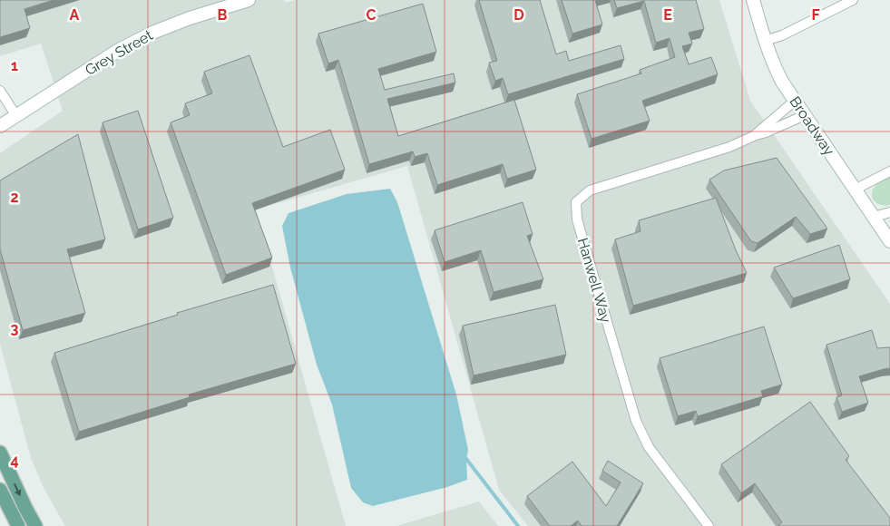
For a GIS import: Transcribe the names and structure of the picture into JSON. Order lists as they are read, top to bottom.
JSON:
{
  "streets": {
    "street": ["Grey Street", "Broadway", "Hanwell Way"]
  },
  "crossings": [
    ["Broadway", "Hanwell Way"]
  ],
  "grid": {
    "columns": [
      "A",
      "B",
      "C",
      "D",
      "E",
      "F"
    ],
    "rows": [
      "1",
      "2",
      "3",
      "4"
    ]
  }
}
